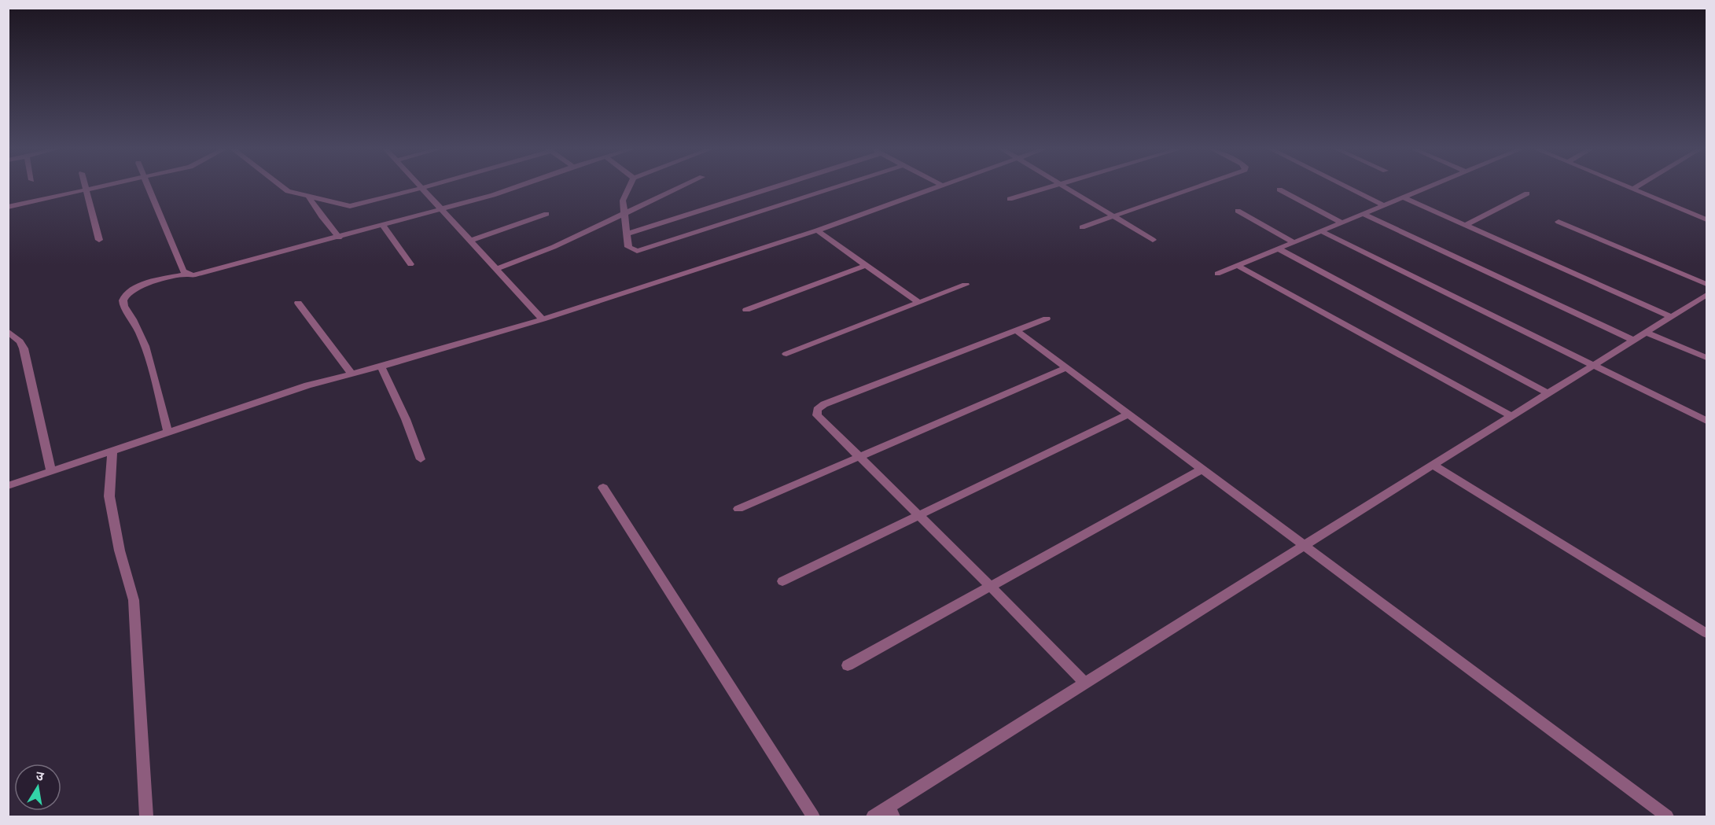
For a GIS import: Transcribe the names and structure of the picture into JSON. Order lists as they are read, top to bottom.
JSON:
{
  "north": "top"
}
